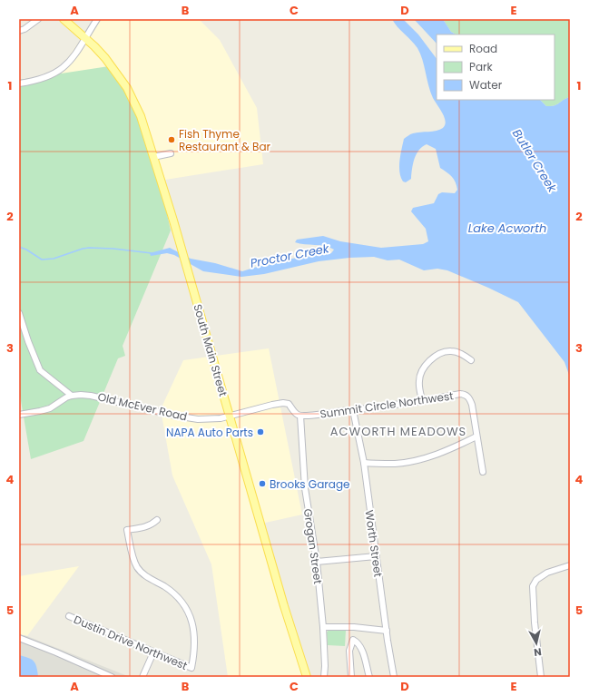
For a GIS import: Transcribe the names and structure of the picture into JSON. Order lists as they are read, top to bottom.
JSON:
{
  "streets": {
    "main road": ["South Main Street"],
    "street": [
      "Summit Circle Northwest",
      "Old McEver Road",
      "Worth Street",
      "Grogan Street",
      "Dustin Drive Northwest"
    ]
  },
  "crossings": [
    ["South Main Street", "Old McEver Road"],
    ["Summit Circle Northwest", "Old McEver Road"],
    ["Summit Circle Northwest", "Worth Street"],
    ["Summit Circle Northwest", "Grogan Street"],
    ["Old McEver Road", "Grogan Street"]
  ],
  "districts": ["ACWORTH MEADOWS"],
  "water": ["Butler Creek", "Lake Acworth", "Proctor Creek"],
  "places": ["Fish Thyme Restaurant & Bar", "NAPA Auto Parts", "Brooks Garage"],
  "legend": ["Road", "Park", "Water"],
  "north": "bottom",
  "grid": {
    "columns": [
      "A",
      "B",
      "C",
      "D",
      "E"
    ],
    "rows": [
      "1",
      "2",
      "3",
      "4",
      "5"
    ]
  }
}
